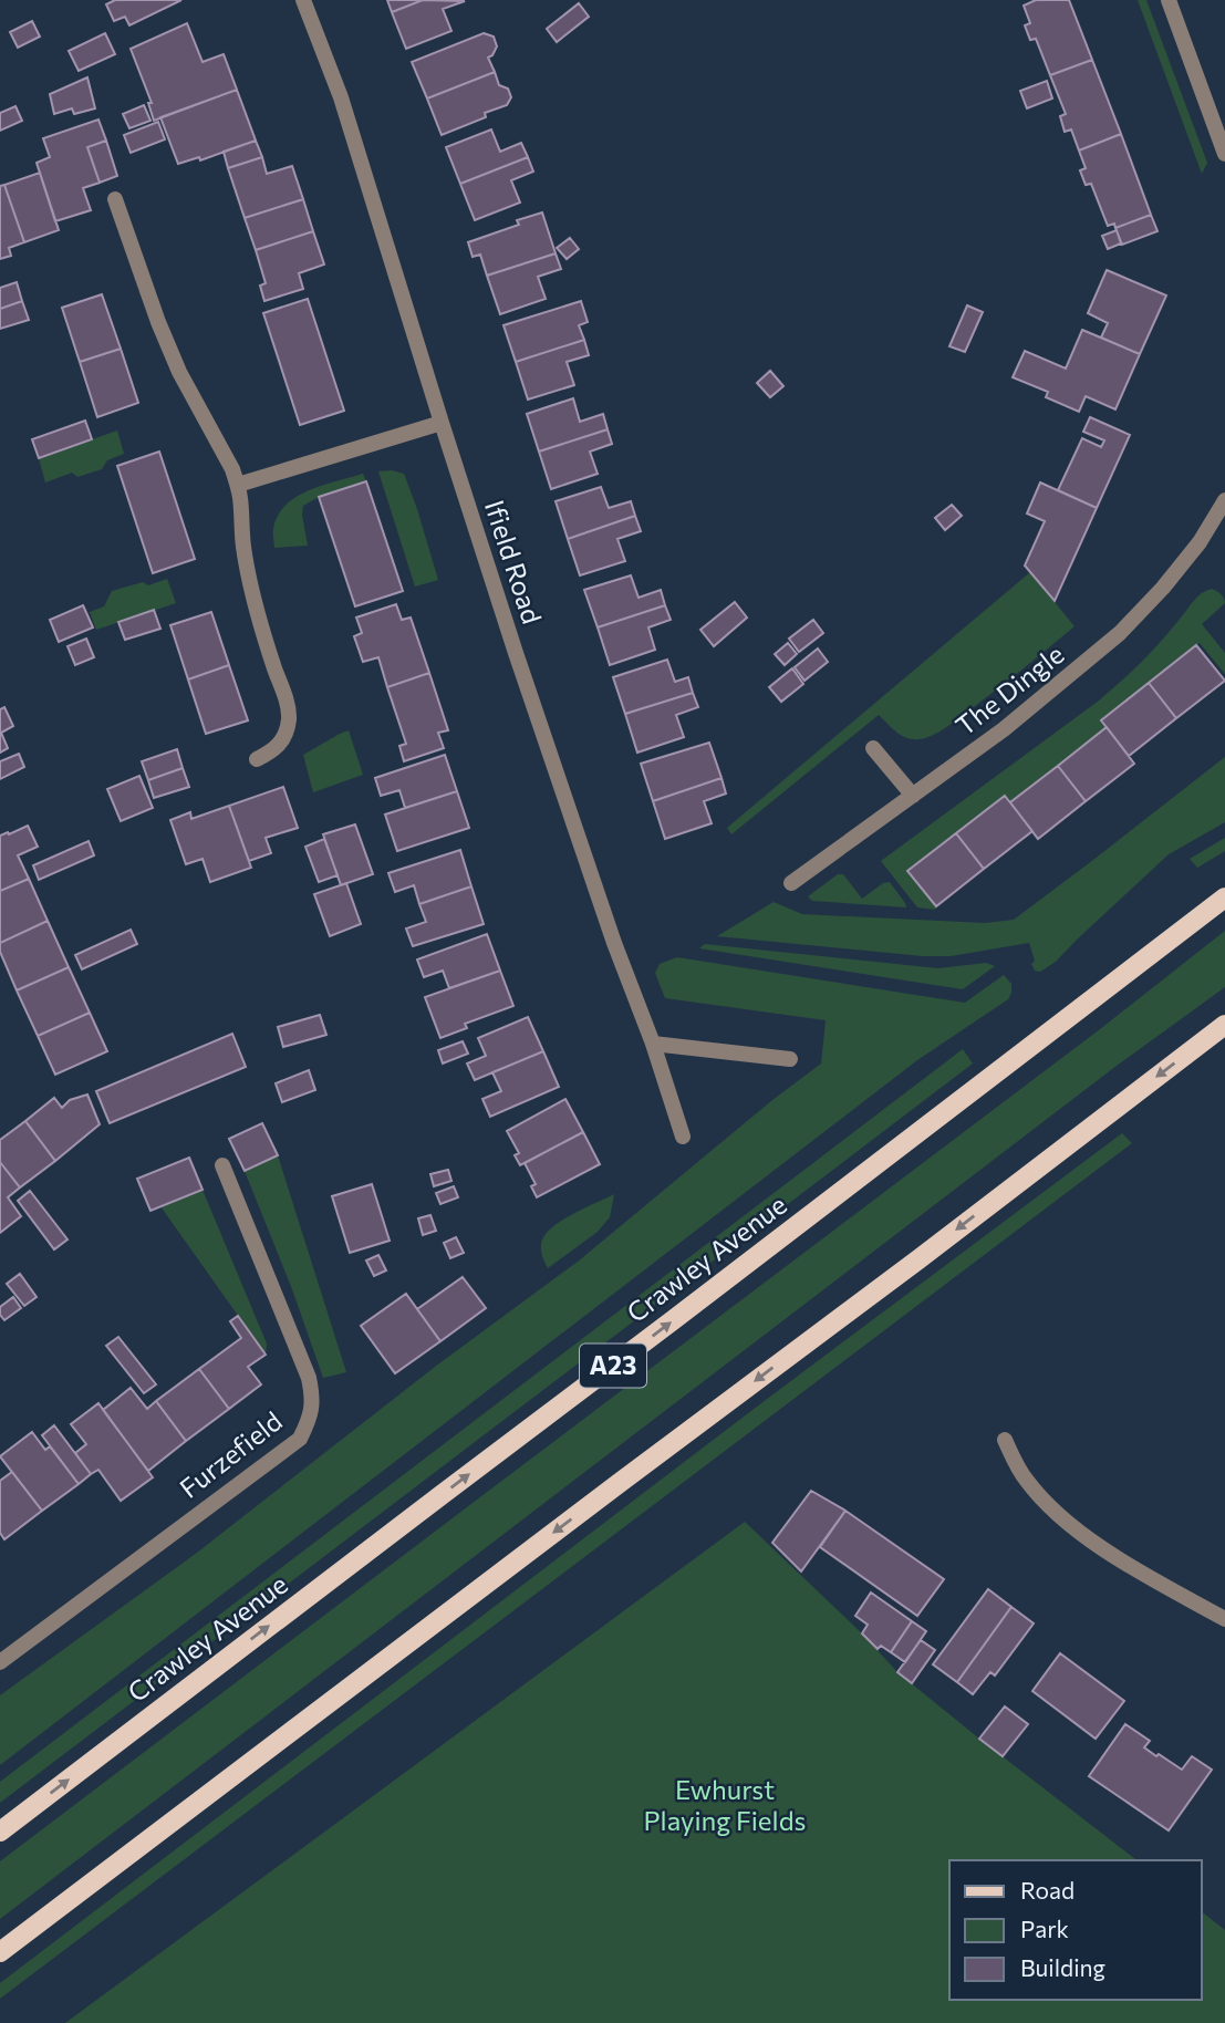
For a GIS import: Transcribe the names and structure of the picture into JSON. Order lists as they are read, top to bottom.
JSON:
{
  "streets": {
    "main road": ["Crawley Avenue", "A23"],
    "street": ["Ifield Road", "The Dingle", "Furzefield"]
  },
  "parks": ["Ewhurst Playing Fields"],
  "legend": ["Road", "Park", "Building"]
}
